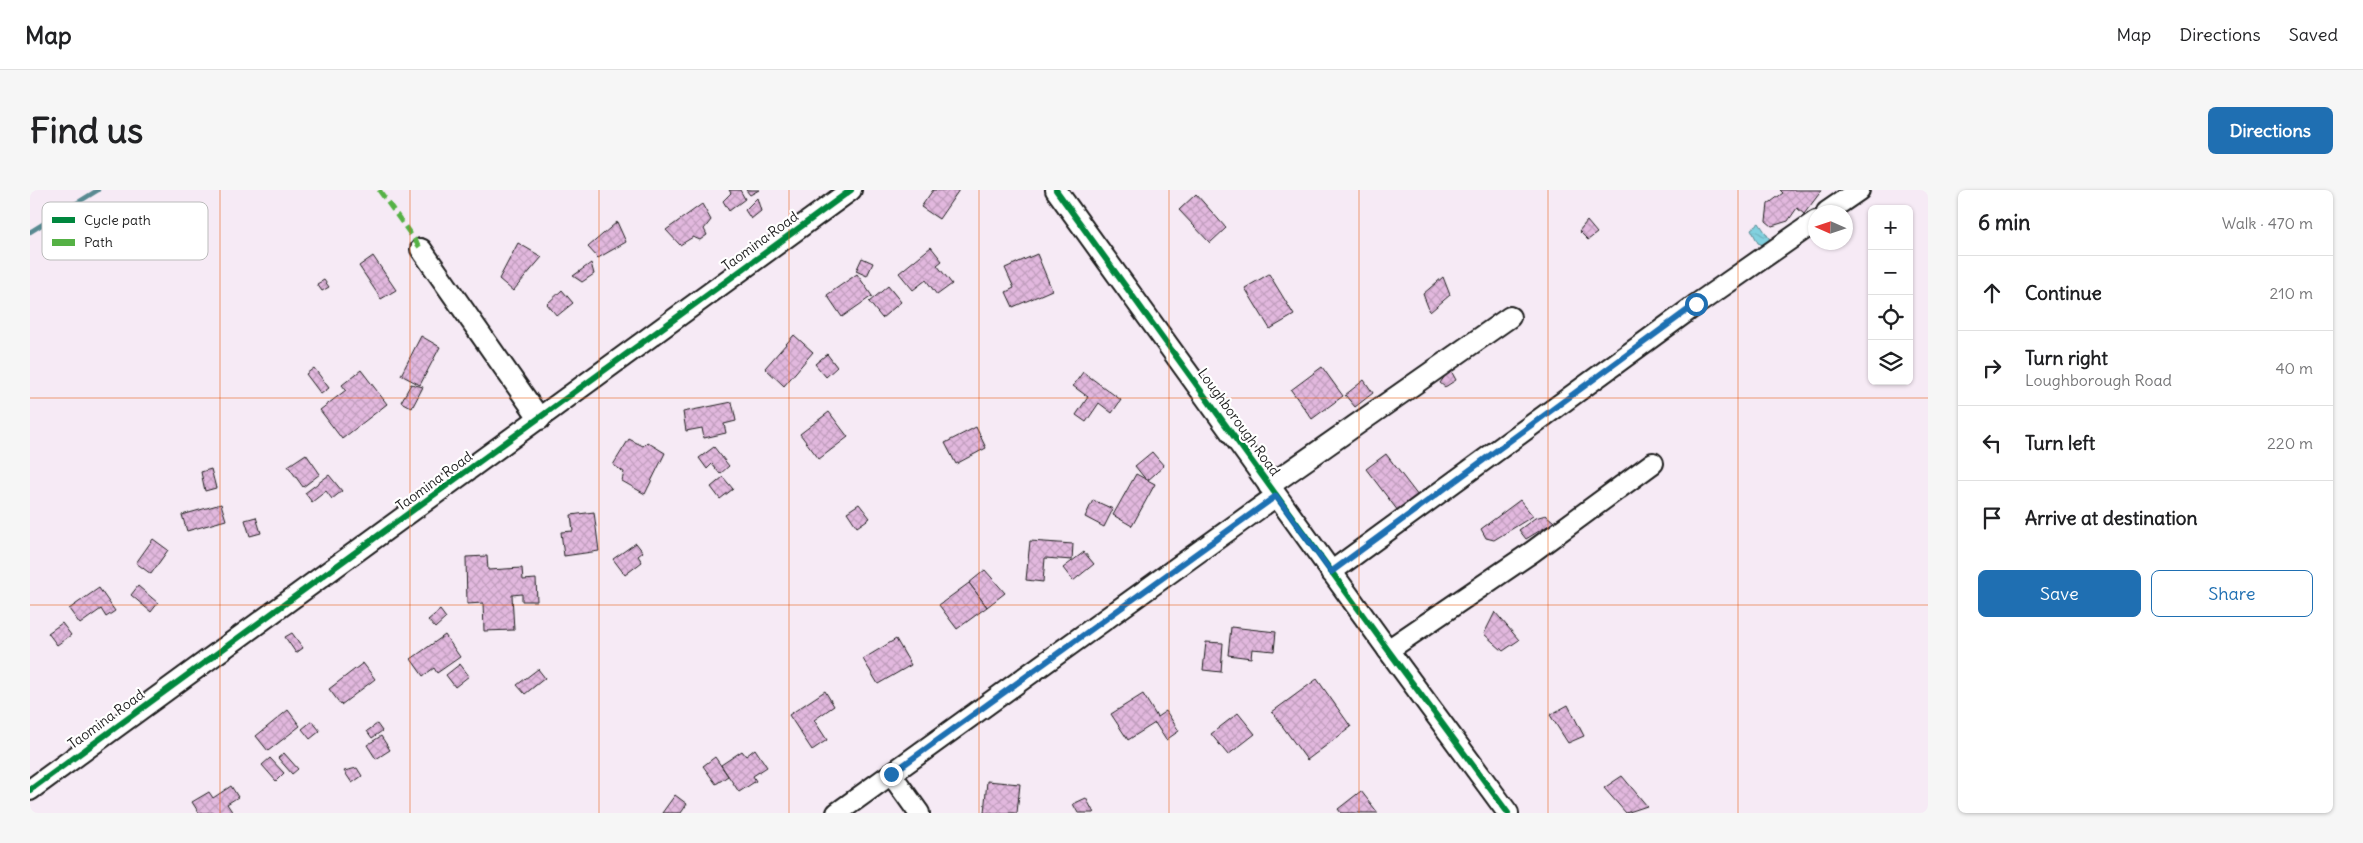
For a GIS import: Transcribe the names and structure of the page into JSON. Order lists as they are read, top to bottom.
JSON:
{
  "streets": {
    "street": ["Taomina Road", "Loughborough Road"]
  },
  "legend": ["Cycle path", "Path"],
  "north": "left",
  "page": {
    "header": "Map",
    "nav": ["Map", "Directions", "Saved"],
    "buttons": [
      "Directions",
      ["Save", "Share"]
    ],
    "title": "Find us",
    "heading": ["6 min", "Walk · 470 m"],
    "map_buttons": ["+", "−"],
    "list": [
      ["Continue", "210 m"],
      ["Turn right", "Loughborough Road", "40 m"],
      ["Turn left", "220 m"],
      "Arrive at destination"
    ]
  }
}
